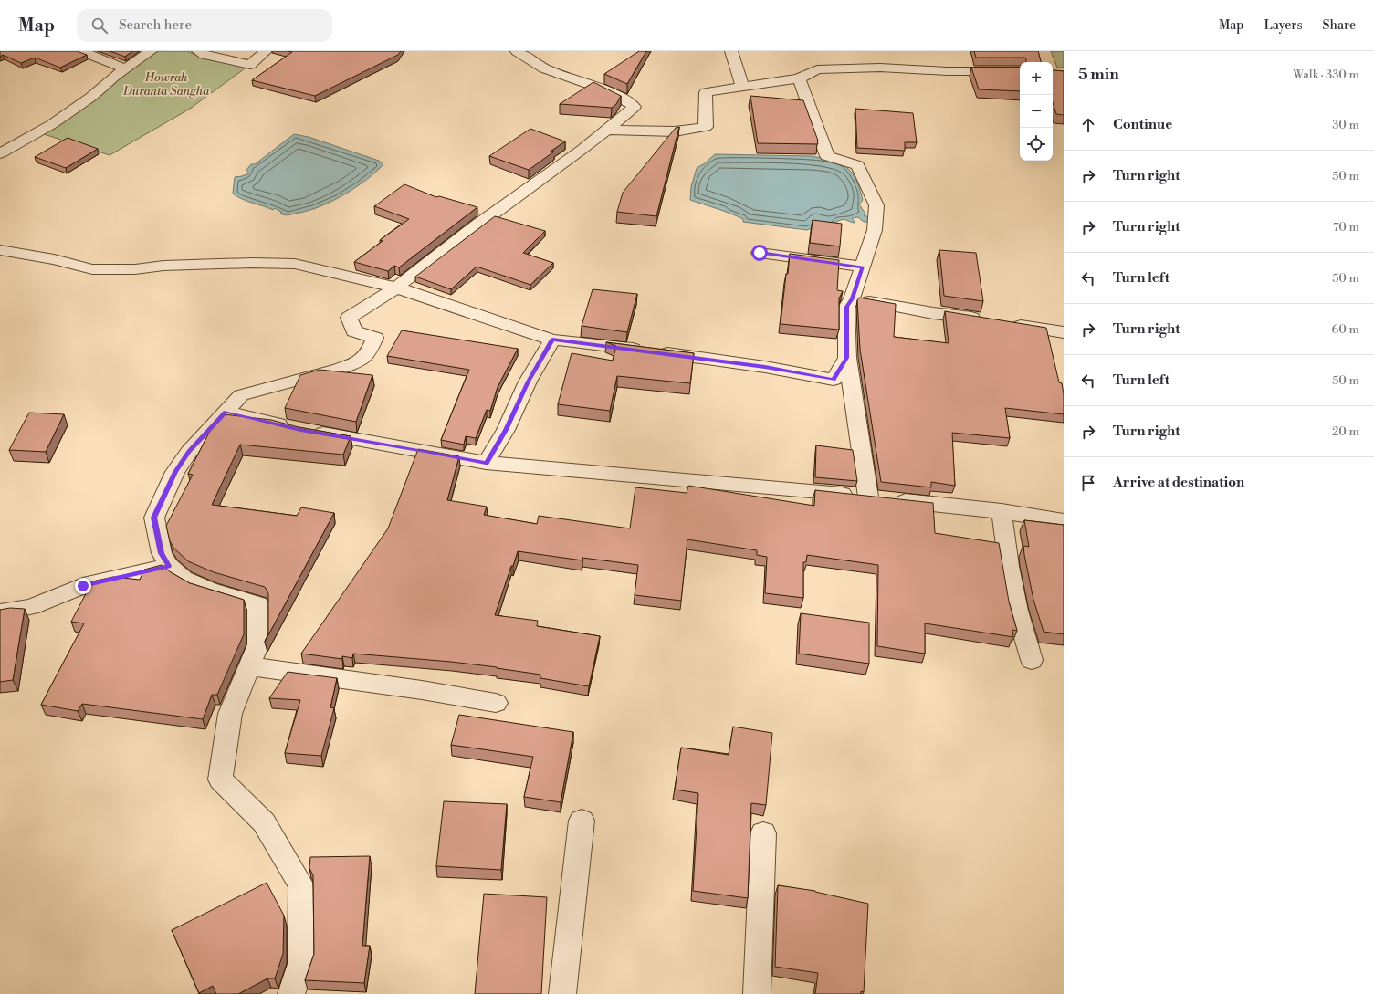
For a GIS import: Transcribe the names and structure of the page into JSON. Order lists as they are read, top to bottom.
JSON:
{
  "parks": ["Howrah Duranta Sangha"],
  "page": {
    "header": "Map",
    "search": "Search here",
    "nav": ["Map", "Layers", "Share"],
    "heading": ["5 min", "Walk · 330 m"],
    "map_buttons": ["+", "−"],
    "list": [
      ["Continue", "30 m"],
      ["Turn right", "50 m"],
      ["Turn right", "70 m"],
      ["Turn left", "50 m"],
      ["Turn right", "60 m"],
      ["Turn left", "50 m"],
      ["Turn right", "20 m"],
      "Arrive at destination"
    ]
  }
}
